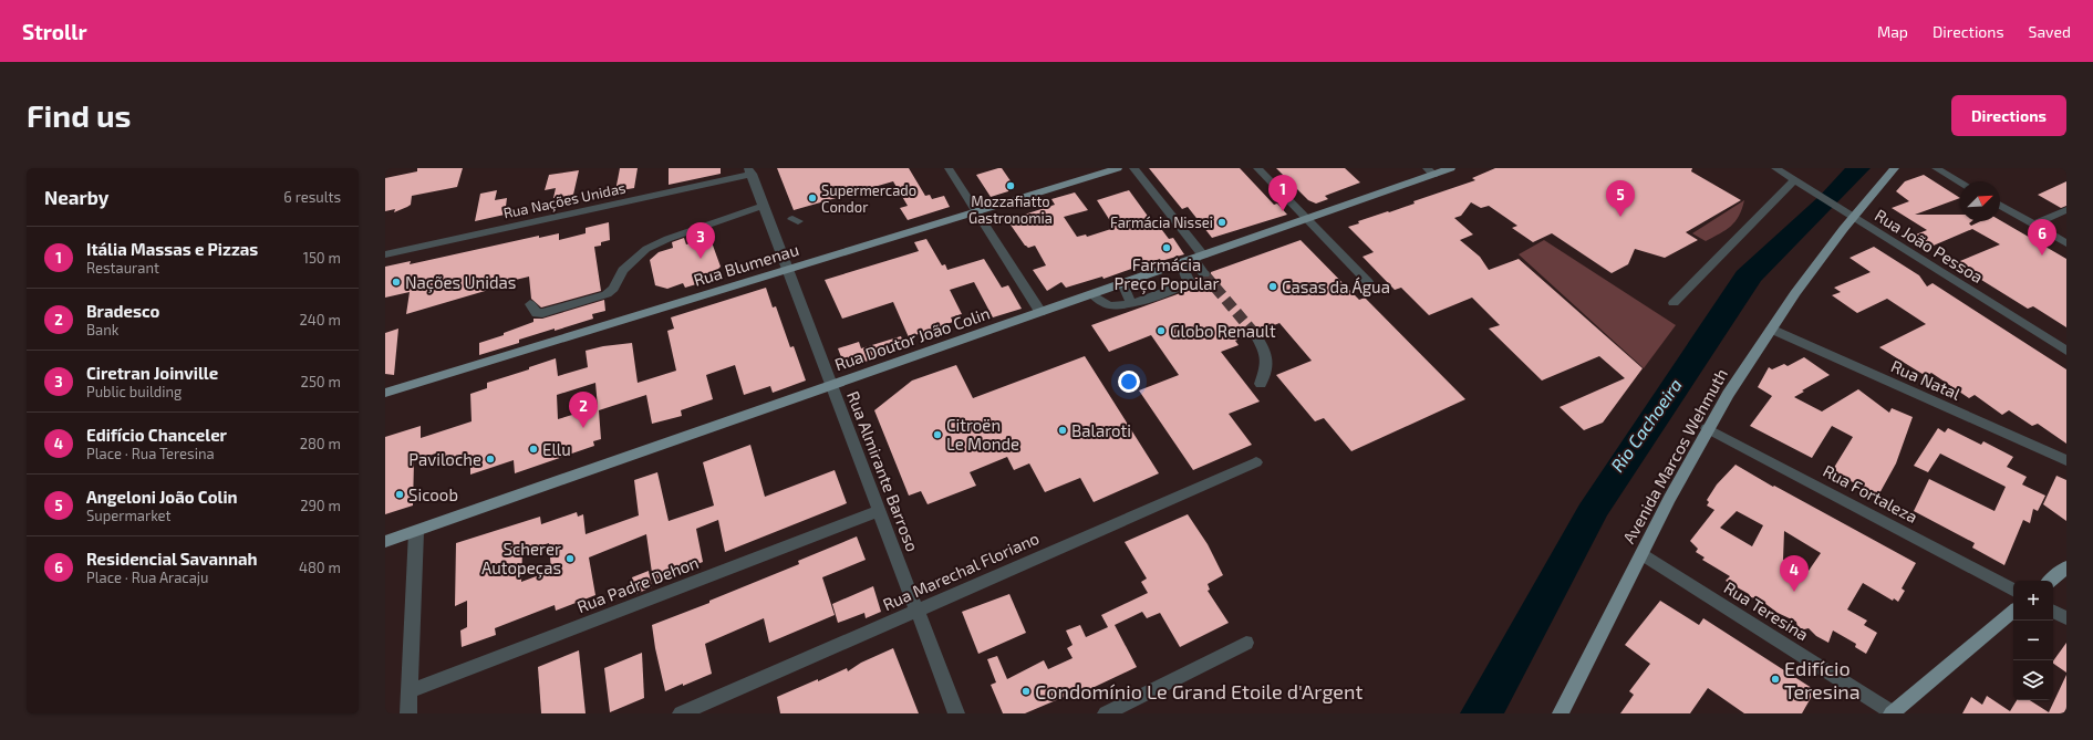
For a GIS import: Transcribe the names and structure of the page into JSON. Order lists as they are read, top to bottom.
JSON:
{
  "streets": {
    "main road": ["Rua Blumenau", "Rua Doutor João Colin", "Avenida Marcos Wehmuth"],
    "street": [
      "Rua Nações Unidas",
      "Rua João Pessoa",
      "Rua Natal",
      "Rua Almirante Barroso",
      "Rua Fortaleza",
      "Rua Marechal Floriano",
      "Rua Padre Dehon",
      "Rua Teresina"
    ]
  },
  "crossings": [
    ["Rua Nações Unidas", "Rua Almirante Barroso"],
    ["Rua João Pessoa", "Avenida Marcos Wehmuth"],
    ["Rua Blumenau", "Rua Almirante Barroso"],
    ["Rua Doutor João Colin", "Rua Almirante Barroso"],
    ["Rua Natal", "Avenida Marcos Wehmuth"],
    ["Avenida Marcos Wehmuth", "Rua Fortaleza"],
    ["Avenida Marcos Wehmuth", "Rua Teresina"],
    ["Rua Almirante Barroso", "Rua Marechal Floriano"],
    ["Rua Almirante Barroso", "Rua Padre Dehon"]
  ],
  "water": ["Rio Cachoeira"],
  "places": [
    "Mozzafiatto Gastronomia",
    "Supermercado Condor",
    "Farmácia Nissei",
    "Farmácia Preço Popular",
    "Nações Unidas",
    "Casas da Água",
    "Globo Renault",
    "Balaroti",
    "Citroën Le Monde",
    "Ellu",
    "Paviloche",
    "Sicoob",
    "Scherer Autopeças",
    "Edifício Teresina",
    "Condomínio Le Grand Etoile d'Argent"
  ],
  "north": "top right",
  "page": {
    "header": "Strollr",
    "nav": ["Map", "Directions", "Saved"],
    "buttons": "Directions",
    "title": "Find us",
    "heading": ["Nearby", "6 results"],
    "pins": [
      "1",
      "5",
      "6",
      "3",
      "2",
      "4"
    ],
    "list": [
      {
        "mark": "1",
        "name": "Itália Massas e Pizzas",
        "note": "Restaurant",
        "value": "150 m"
      },
      {
        "mark": "2",
        "name": "Bradesco",
        "note": "Bank",
        "value": "240 m"
      },
      {
        "mark": "3",
        "name": "Ciretran Joinville",
        "note": "Public building",
        "value": "250 m"
      },
      {
        "mark": "4",
        "name": "Edifício Chanceler",
        "note": "Place · Rua Teresina",
        "value": "280 m"
      },
      {
        "mark": "5",
        "name": "Angeloni João Colin",
        "note": "Supermarket",
        "value": "290 m"
      },
      {
        "mark": "6",
        "name": "Residencial Savannah",
        "note": "Place · Rua Aracaju",
        "value": "480 m"
      }
    ],
    "map_buttons": ["+", "−"]
  }
}
